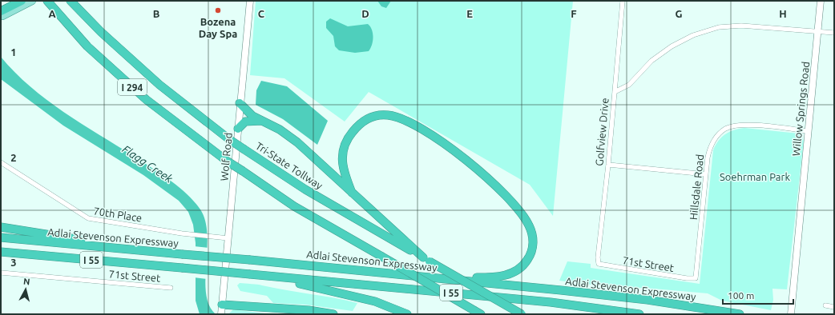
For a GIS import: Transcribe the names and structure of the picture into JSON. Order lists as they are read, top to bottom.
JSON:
{
  "streets": {
    "highway": [
      "I 294",
      "Tri-State Tollway",
      "Adlai Stevenson Expressway",
      "I 55"
    ],
    "street": [
      "Willow Springs Road",
      "Golfview Drive",
      "Wolf Road",
      "Hillsdale Road",
      "70th Place",
      "71st Street"
    ]
  },
  "crossings": [
    ["Willow Springs Road", "Hillsdale Road"],
    ["Golfview Drive", "71st Street"],
    ["Wolf Road", "70th Place"],
    ["Hillsdale Road", "71st Street"]
  ],
  "water": ["Flagg Creek"],
  "parks": ["Soehrman Park"],
  "places": ["Bozena Day Spa"],
  "scale_bar": "100 m",
  "north": "top",
  "grid": {
    "columns": [
      "A",
      "B",
      "C",
      "D",
      "E",
      "F",
      "G",
      "H"
    ],
    "rows": ["1", "2", "3"]
  }
}
